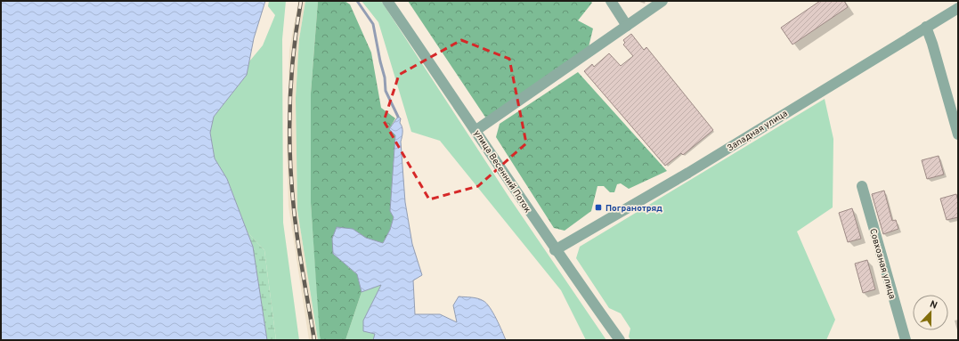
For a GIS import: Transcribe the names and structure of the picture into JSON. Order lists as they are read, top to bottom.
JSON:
{
  "streets": {
    "street": ["Западная улица", "улица Весенний Поток", "Совхозная улица"]
  },
  "crossings": [
    ["Западная улица", "улица Весенний Поток"]
  ],
  "places": {
    "transit": ["Погранотряд"]
  },
  "north": "top"
}
